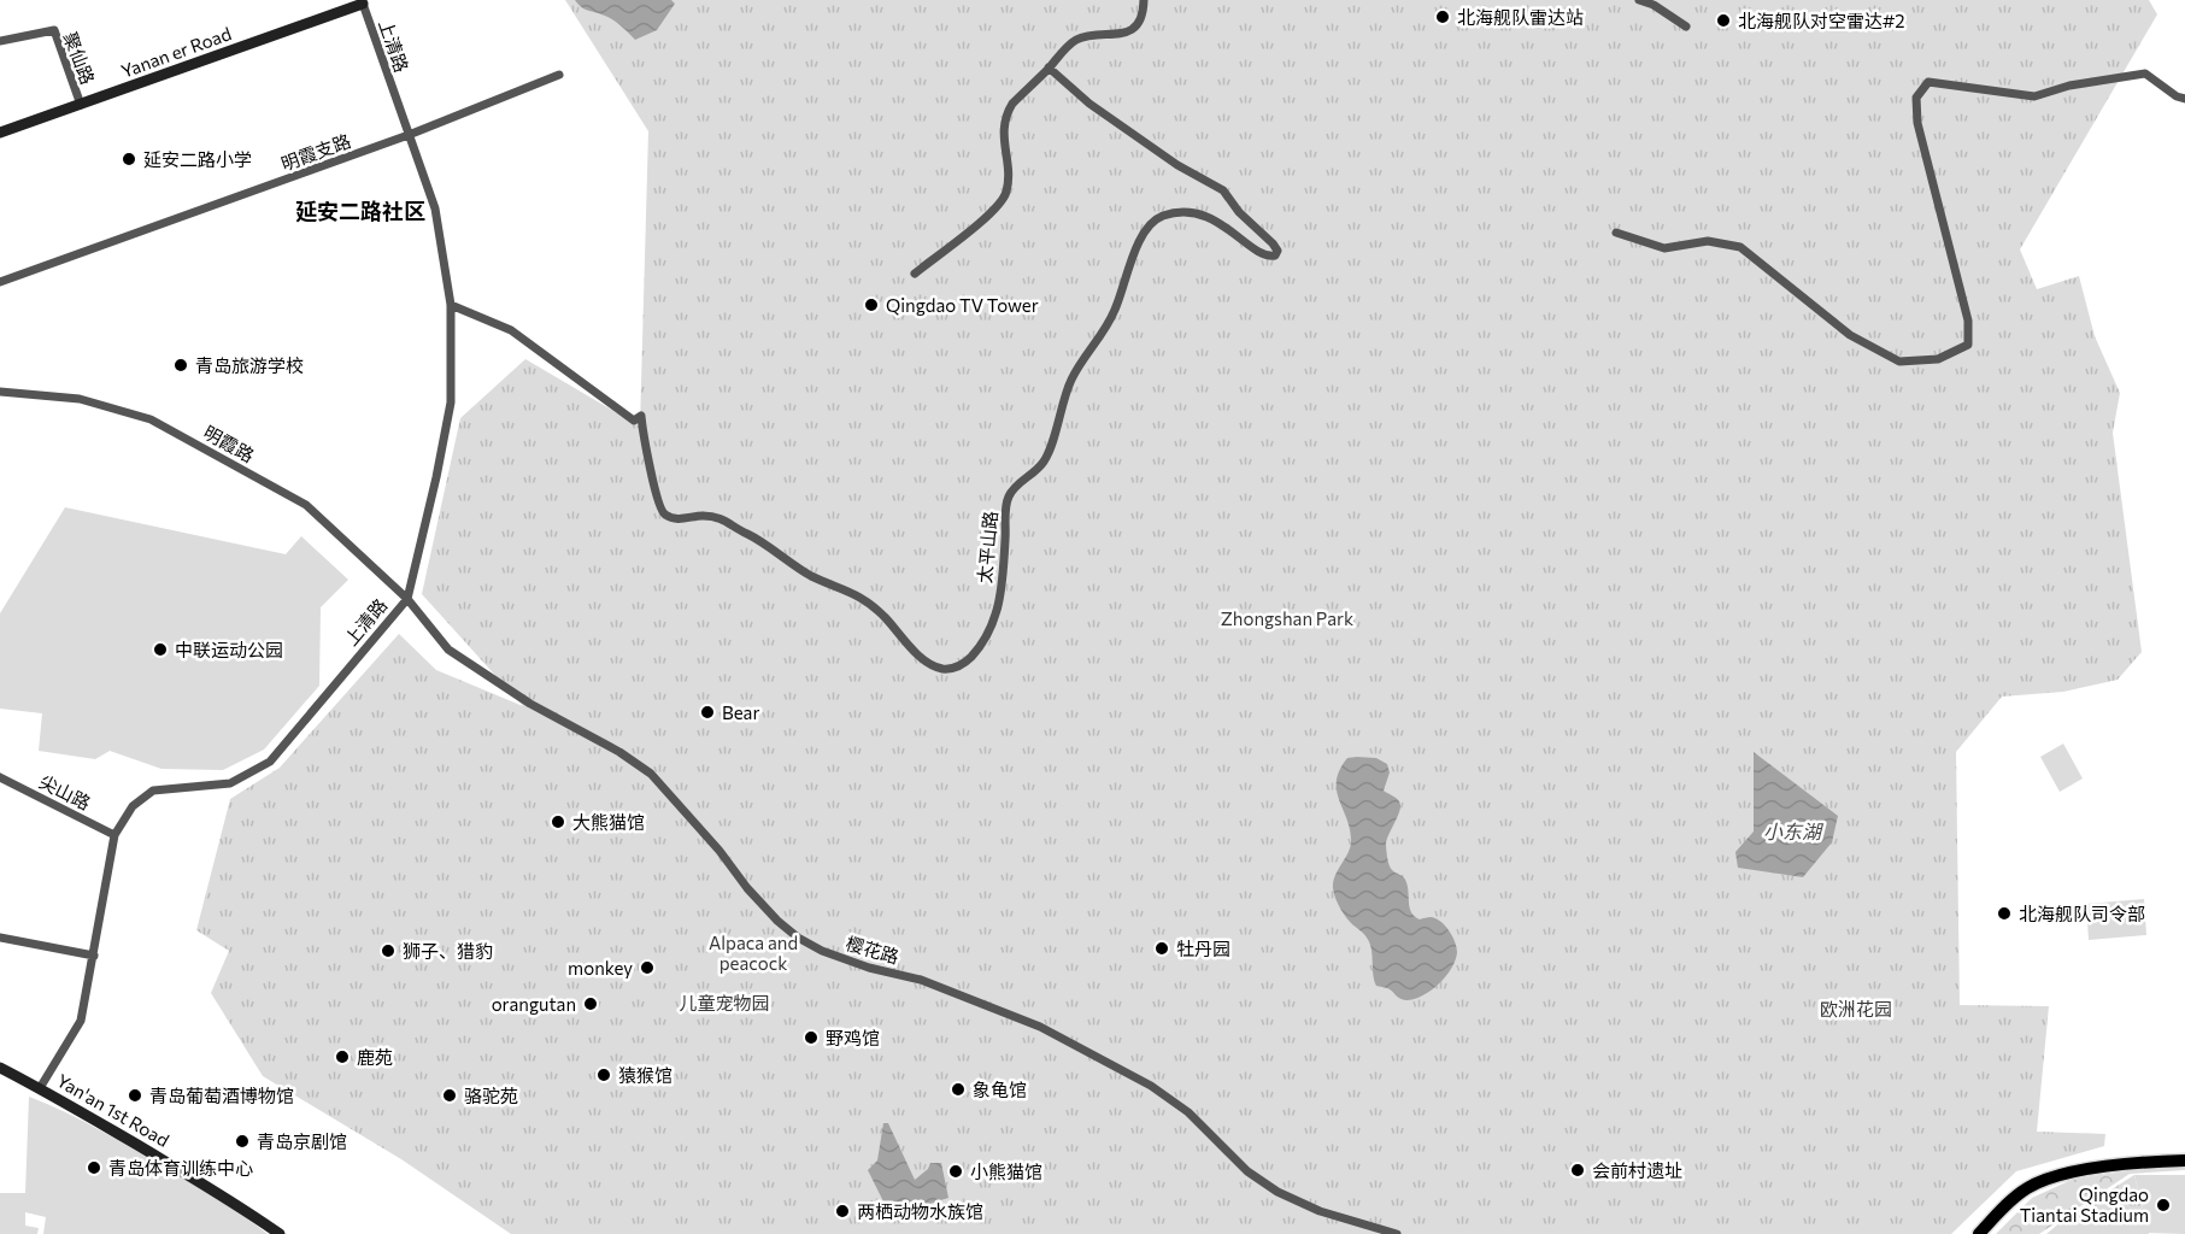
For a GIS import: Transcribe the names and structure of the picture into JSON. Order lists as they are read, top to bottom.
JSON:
{
  "streets": {
    "street": [
      "上清路",
      "Yanan er Road",
      "聚仙路",
      "明霞支路",
      "明霞路",
      "太平山路",
      "尖山路",
      "樱花路",
      "Yan'an 1st Road"
    ]
  },
  "crossings": [
    ["上清路", "Yanan er Road"],
    ["上清路", "明霞支路"],
    ["上清路", "明霞路"],
    ["上清路", "太平山路"],
    ["上清路", "尖山路"],
    ["上清路", "樱花路"],
    ["上清路", "Yan'an 1st Road"],
    ["Yanan er Road", "聚仙路"],
    ["明霞路", "樱花路"]
  ],
  "districts": ["延安二路社区"],
  "water": ["小东湖"],
  "parks": [
    "Zhongshan Park",
    "Alpaca and peacock",
    "儿童宠物园",
    "欧洲花园"
  ],
  "places": [
    "北海舰队雷达站",
    "北海舰队对空雷达#2",
    "延安二路小学",
    "Qingdao TV Tower",
    "青岛旅游学校",
    "中联运动公园",
    "Bear",
    "大熊猫馆",
    "北海舰队司令部",
    "牡丹园",
    "狮子、猎豹",
    "monkey",
    "orangutan",
    "野鸡馆",
    "鹿苑",
    "猿猴馆",
    "象龟馆",
    "青岛葡萄酒博物馆",
    "骆驼苑",
    "青岛京剧馆",
    "青岛体育训练中心",
    "会前村遗址",
    "小熊猫馆",
    "Qingdao Tiantai Stadium",
    "两栖动物水族馆"
  ]
}
